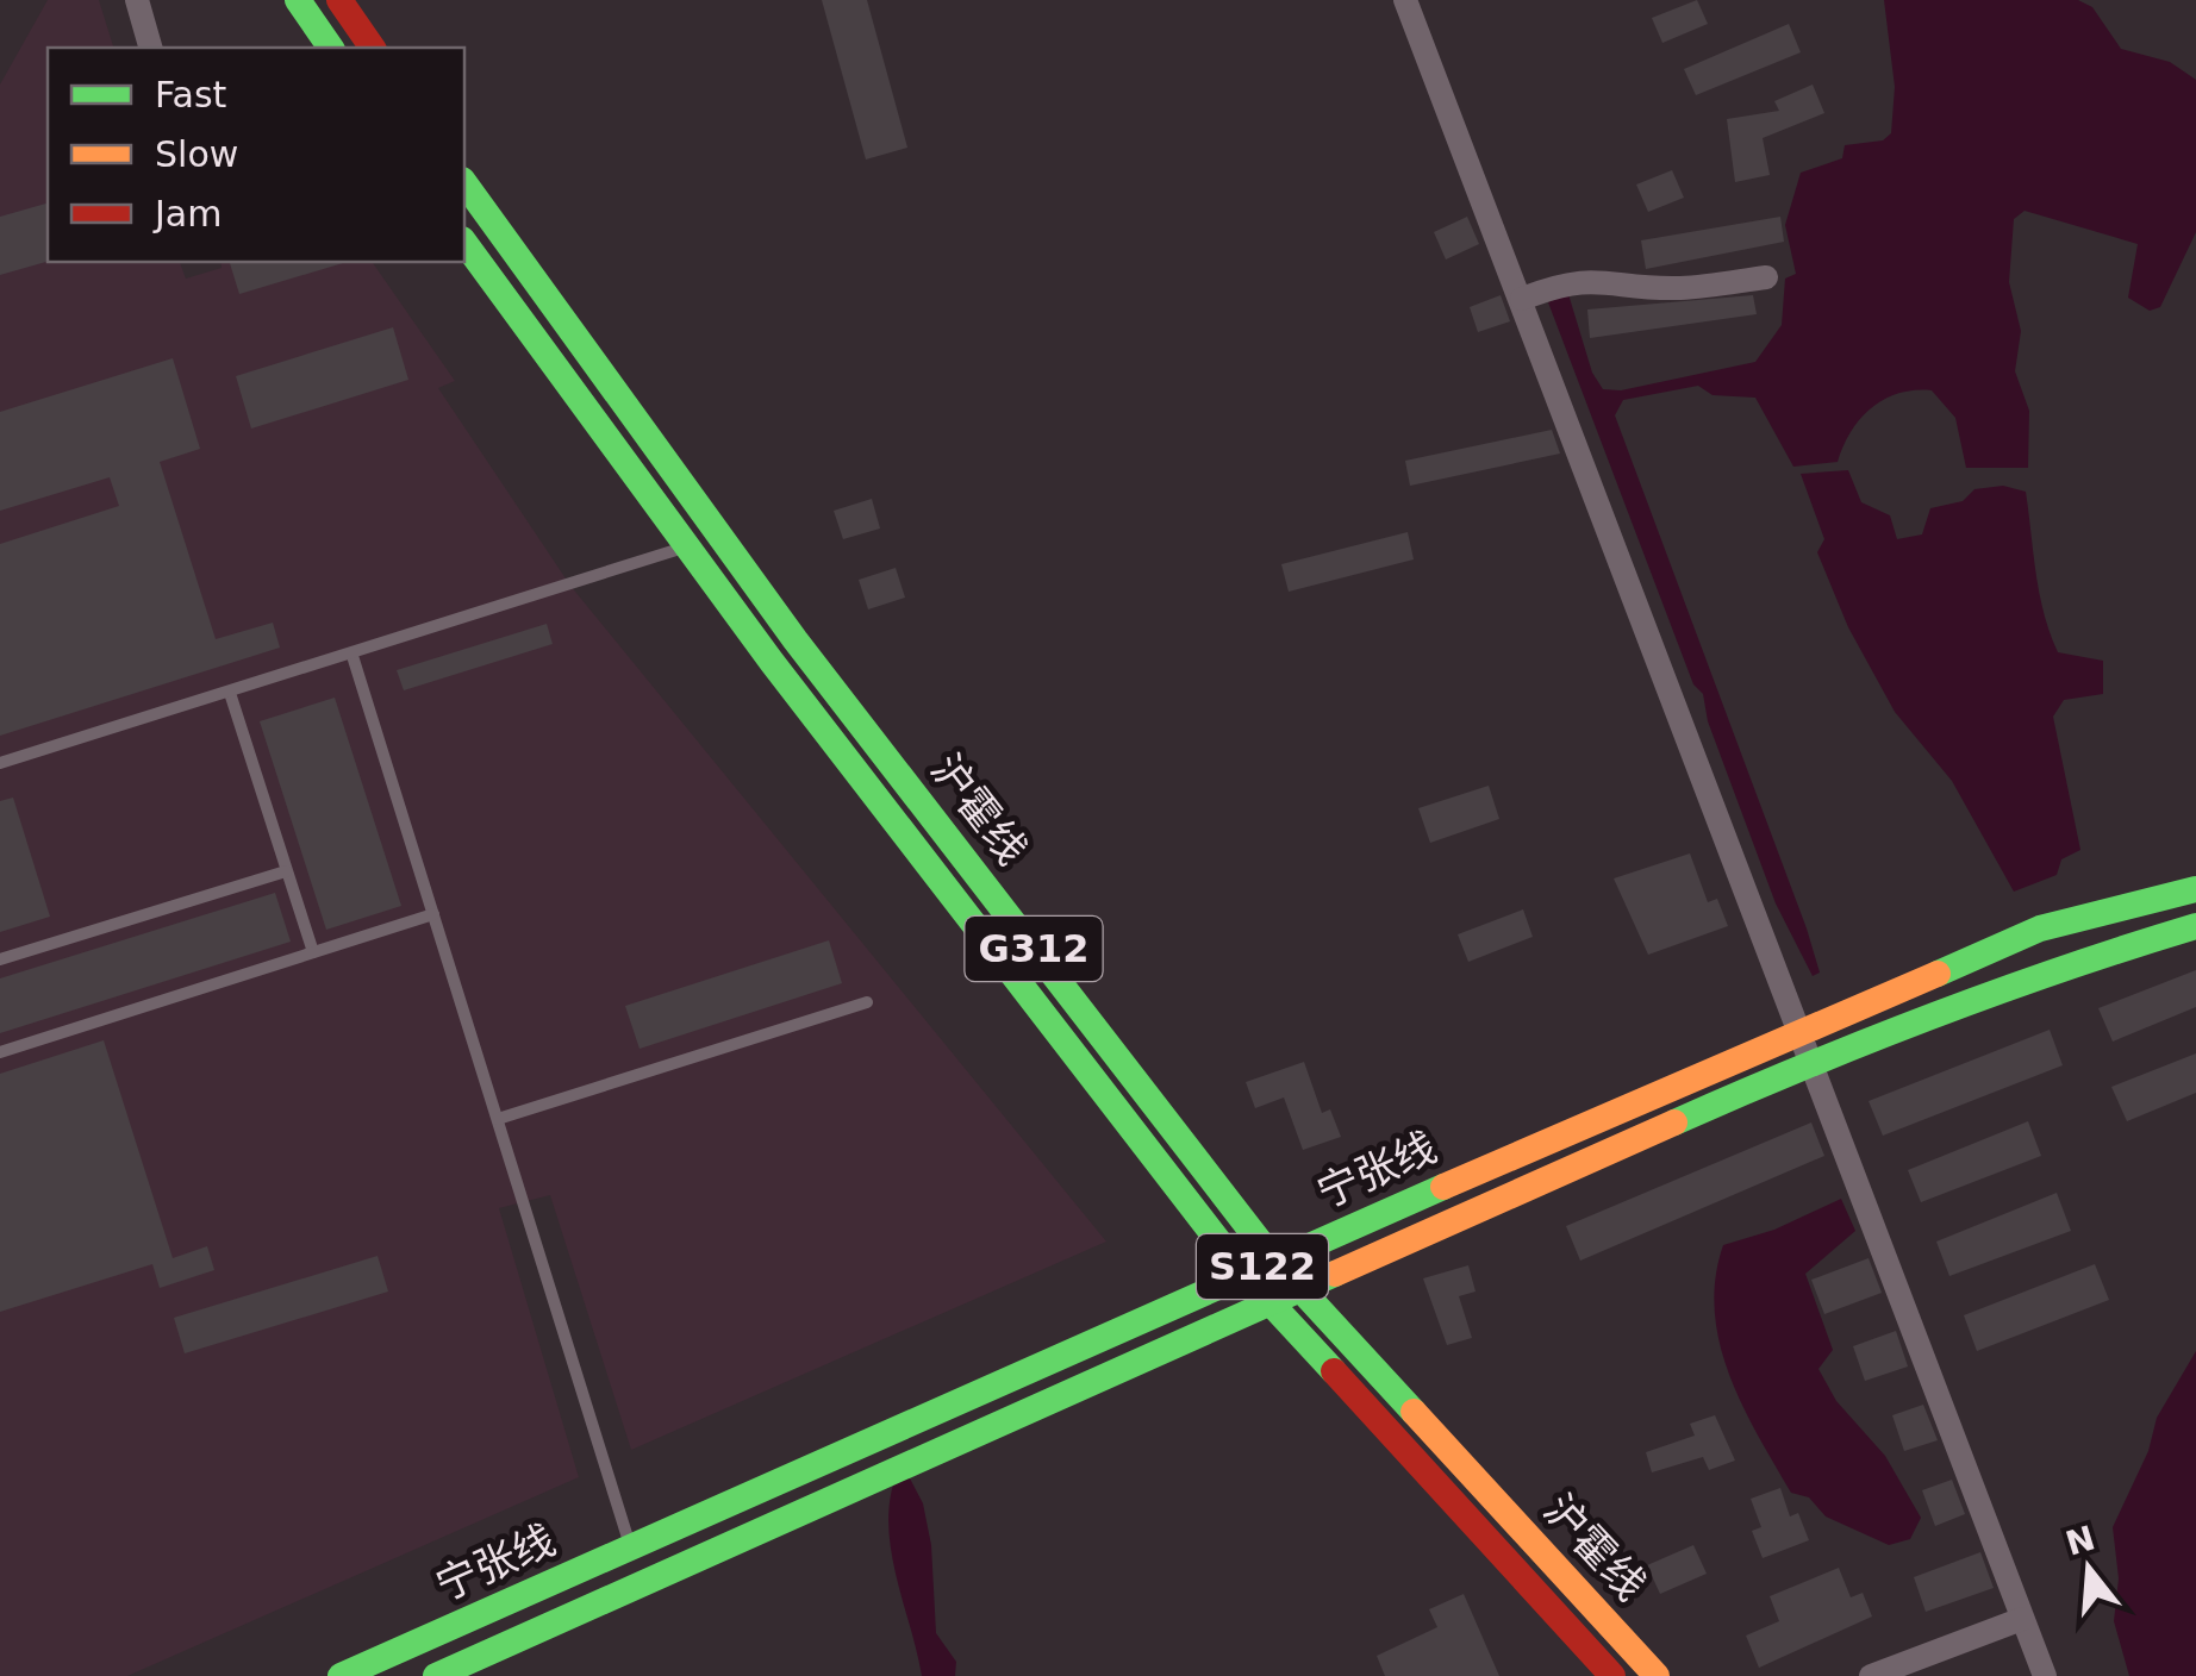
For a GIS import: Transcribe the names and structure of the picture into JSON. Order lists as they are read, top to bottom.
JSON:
{
  "streets": {
    "main road": [
      "沪霍线",
      "G312",
      "宁张线",
      "S122"
    ]
  },
  "crossings": [
    ["沪霍线", "宁张线"]
  ],
  "legend": ["Fast", "Slow", "Jam"],
  "north": "top"
}
